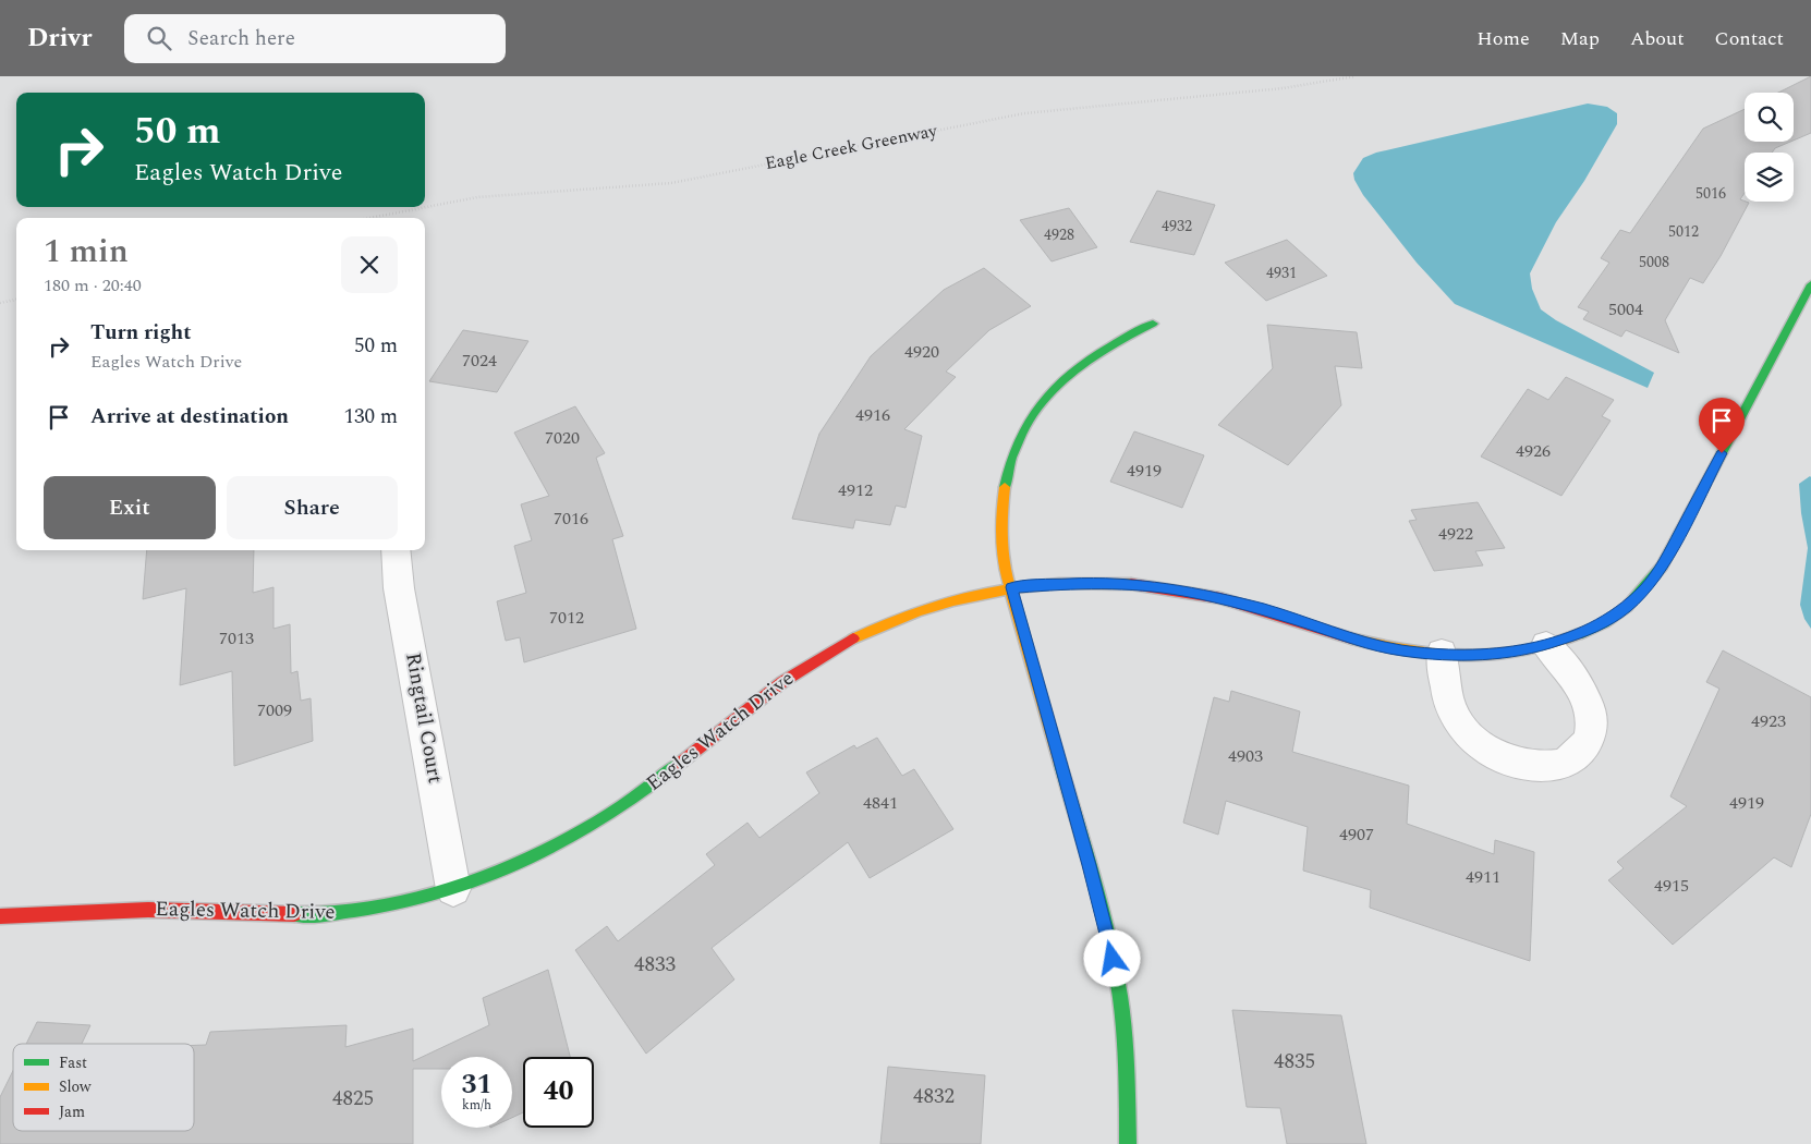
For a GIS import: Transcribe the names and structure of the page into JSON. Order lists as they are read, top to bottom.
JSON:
{
  "streets": {
    "street": ["Ringtail Court", "Eagles Watch Drive"],
    "path": ["Eagle Creek Greenway"]
  },
  "crossings": [
    ["Ringtail Court", "Eagles Watch Drive"]
  ],
  "house_numbers": [
    "5016",
    "4932",
    "5012",
    "4928",
    "5008",
    "4931",
    "5004",
    "4920",
    "7024",
    "4916",
    "7020",
    "4926",
    "4919",
    "4912",
    "7016",
    "4922",
    "7012",
    "7013",
    "7009",
    "4923",
    "4903",
    "4841",
    "4919",
    "4907",
    "4911",
    "4915",
    "4833",
    "4835",
    "4832",
    "4825"
  ],
  "legend": ["Fast", "Slow", "Jam"],
  "page": {
    "header": "Drivr",
    "search": "Search here",
    "nav": [
      "Home",
      "Map",
      "About",
      "Contact"
    ],
    "turn": ["50 m", "Eagles Watch Drive"],
    "heading": ["1 min", "180 m · 20:40"],
    "list": [
      {
        "name": "Turn right",
        "note": "Eagles Watch Drive",
        "value": "50 m"
      },
      {
        "name": "Arrive at destination",
        "value": "130 m"
      }
    ],
    "buttons": ["Exit", "Share"],
    "speed": "31 km/h",
    "limit": "40"
  }
}
